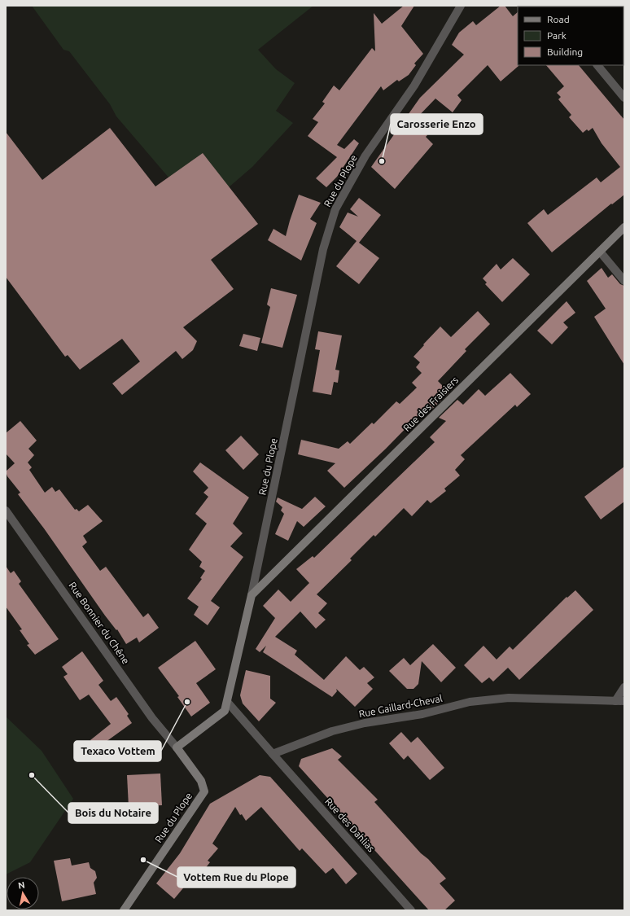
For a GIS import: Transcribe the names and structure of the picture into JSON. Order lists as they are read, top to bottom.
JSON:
{
  "streets": {
    "street": [
      "Rue du Plope",
      "Rue des Fraisiers",
      "Rue Bonnier du Chêne",
      "Rue Gaillard-Cheval",
      "Rue des Dahlias"
    ]
  },
  "crossings": [
    ["Rue du Plope", "Rue des Fraisiers"],
    ["Rue du Plope", "Rue Bonnier du Chêne"],
    ["Rue Gaillard-Cheval", "Rue des Dahlias"]
  ],
  "places": [
    "Carosserie Enzo",
    "Texaco Vottem",
    "Bois du Notaire",
    "Vottem Rue du Plope"
  ],
  "legend": ["Road", "Park", "Building"],
  "north": "top"
}
